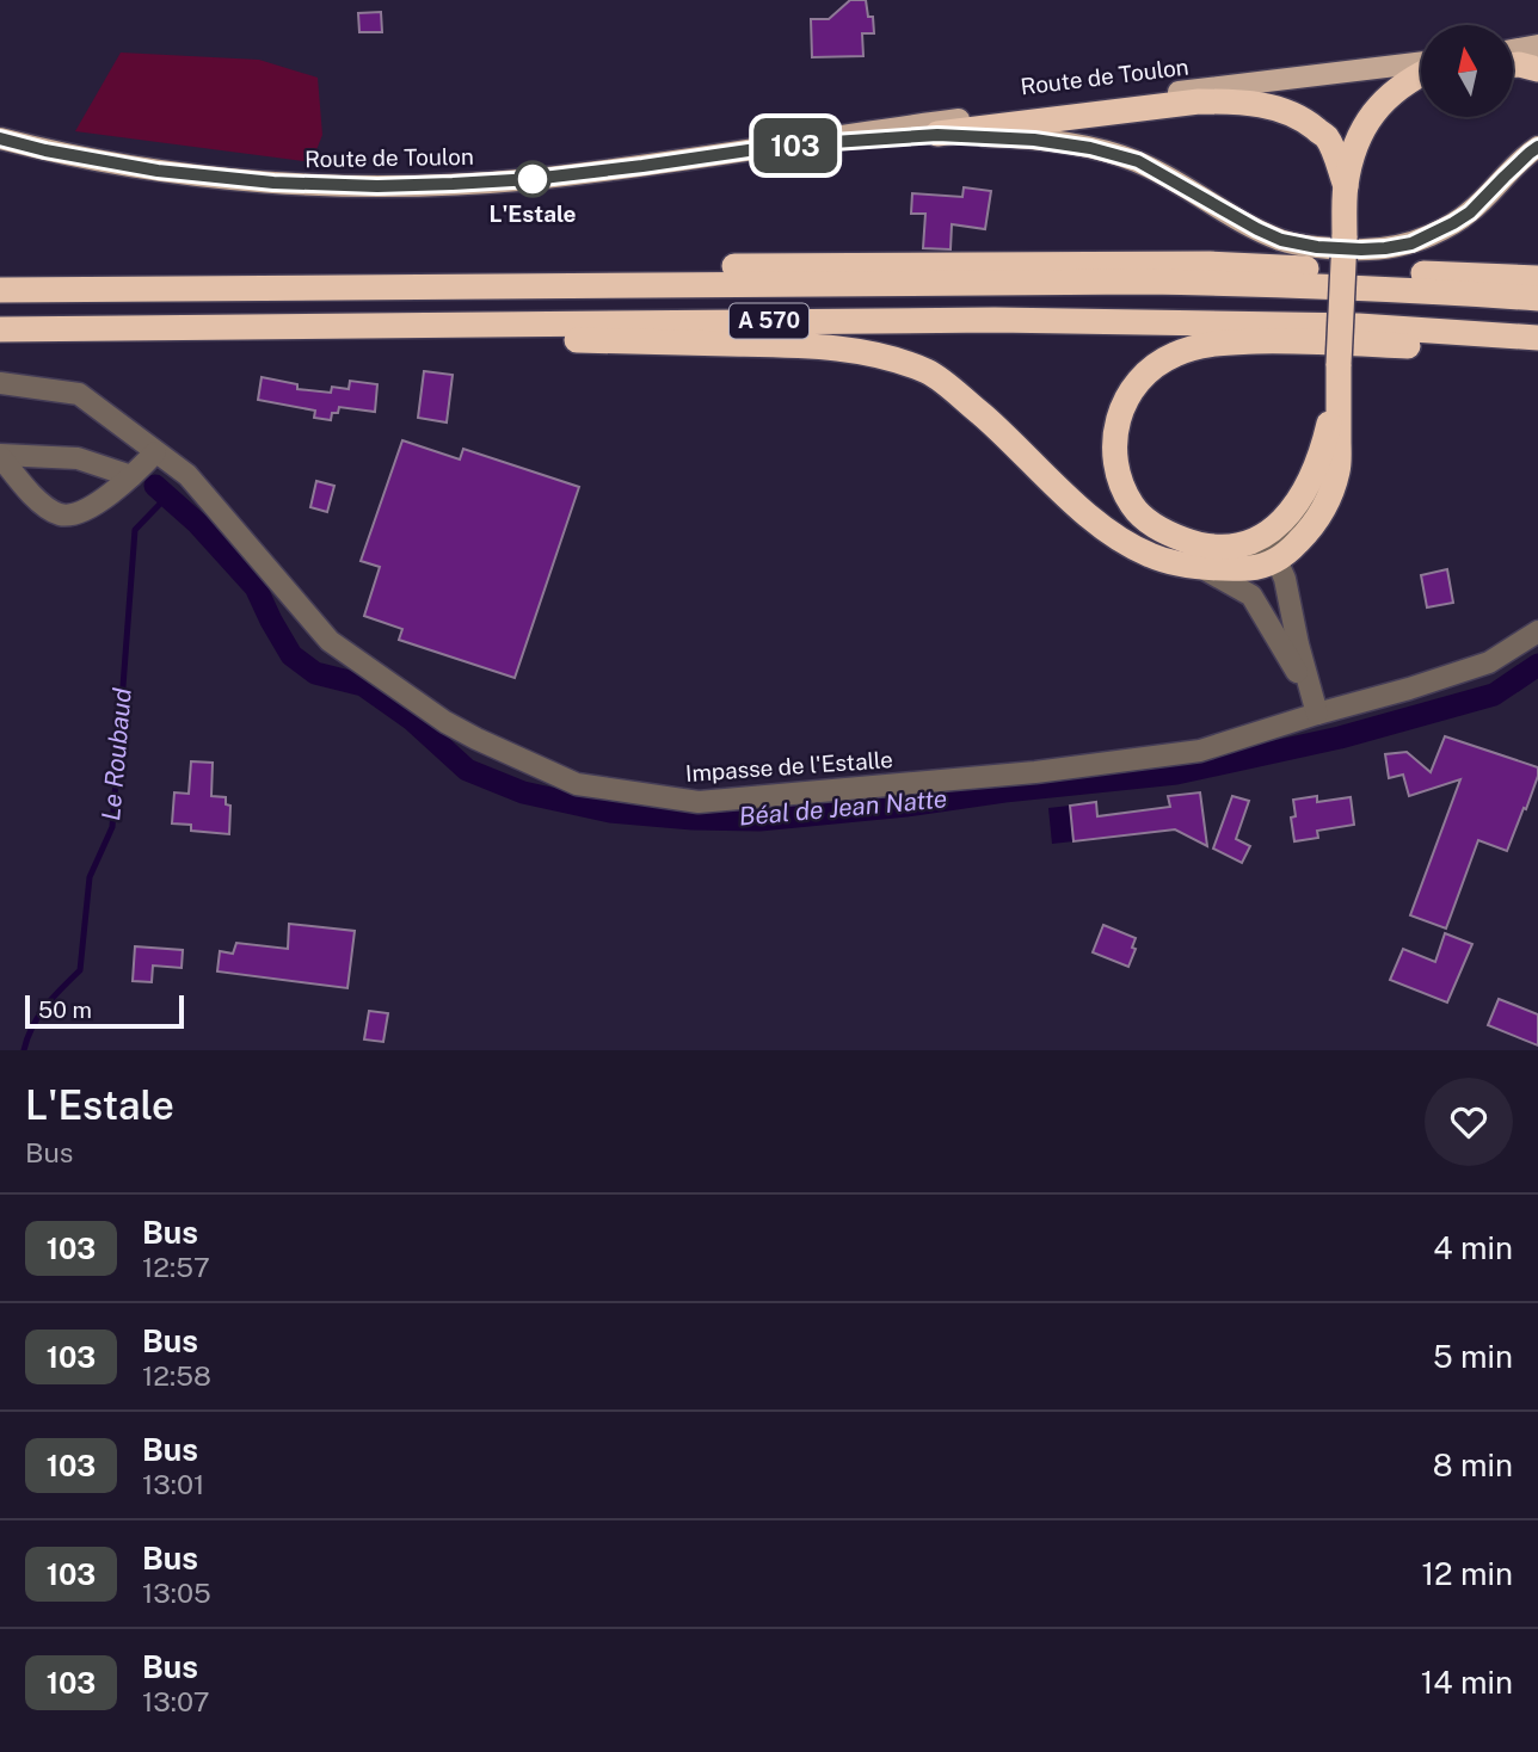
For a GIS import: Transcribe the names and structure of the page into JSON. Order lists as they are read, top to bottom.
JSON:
{
  "streets": {
    "highway": ["A 570"],
    "main road": ["Route de Toulon"],
    "street": ["Impasse de l'Estalle"]
  },
  "water": ["Le Roubaud", "Béal de Jean Natte"],
  "places": ["L'Estale"],
  "lines": ["bus line 103"],
  "scale_bar": "50 m",
  "north": "top",
  "page": {
    "on_map": "103",
    "scale": "50 m",
    "heading": ["L'Estale", "Bus"],
    "list": [
      {
        "mark": "103",
        "name": "Bus",
        "note": "12:57",
        "value": "4 min"
      },
      {
        "mark": "103",
        "name": "Bus",
        "note": "12:58",
        "value": "5 min"
      },
      {
        "mark": "103",
        "name": "Bus",
        "note": "13:01",
        "value": "8 min"
      },
      {
        "mark": "103",
        "name": "Bus",
        "note": "13:05",
        "value": "12 min"
      },
      {
        "mark": "103",
        "name": "Bus",
        "note": "13:07",
        "value": "14 min"
      }
    ]
  }
}
